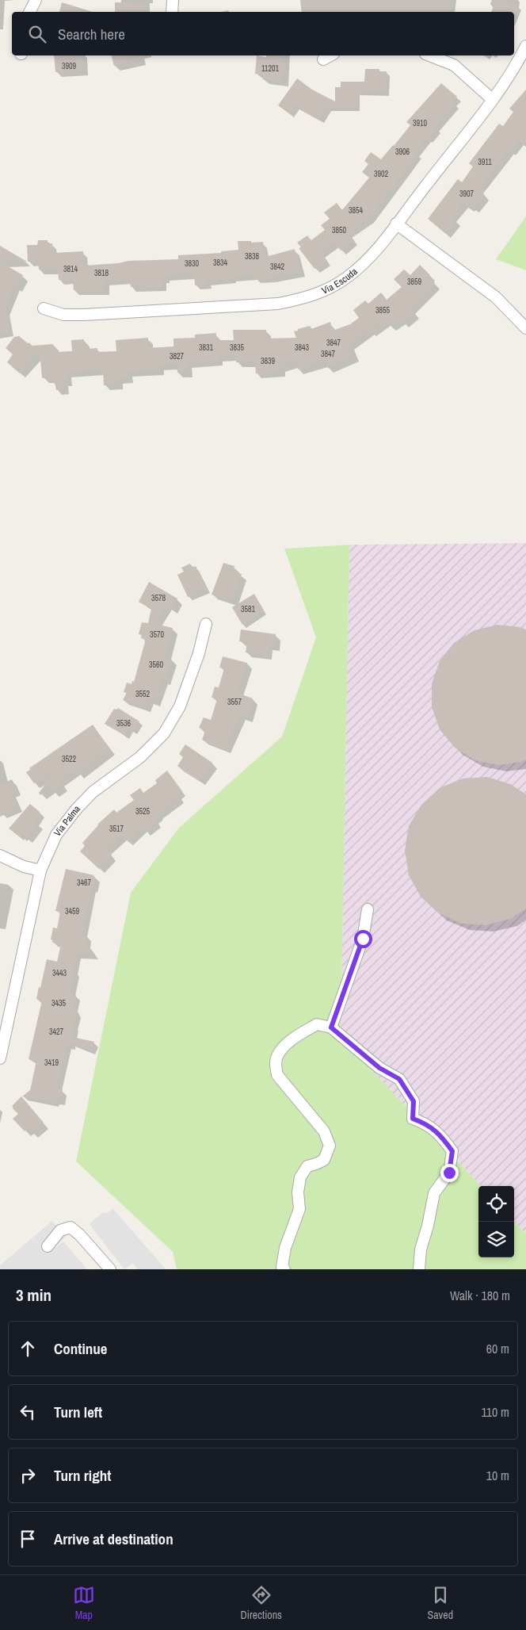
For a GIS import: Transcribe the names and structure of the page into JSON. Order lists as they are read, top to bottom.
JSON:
{
  "streets": {
    "street": ["Via Escuda", "Via Palma"]
  },
  "house_numbers": [
    "3909",
    "11201",
    "3910",
    "3906",
    "3911",
    "3902",
    "3907",
    "3854",
    "3850",
    "3838",
    "3834",
    "3830",
    "3842",
    "3814",
    "3818",
    "3859",
    "3855",
    "3847",
    "3831",
    "3835",
    "3843",
    "3847",
    "3827",
    "3839",
    "3578",
    "3581",
    "3570",
    "3560",
    "3552",
    "3557",
    "3536",
    "3522",
    "3525",
    "3517",
    "3467",
    "3459",
    "3443",
    "3435",
    "3427",
    "3419"
  ],
  "page": {
    "search": "Search here",
    "heading": ["3 min", "Walk · 180 m"],
    "list": [
      ["Continue", "60 m"],
      ["Turn left", "110 m"],
      ["Turn right", "10 m"],
      "Arrive at destination"
    ],
    "nav": ["Map", "Directions", "Saved"]
  }
}
